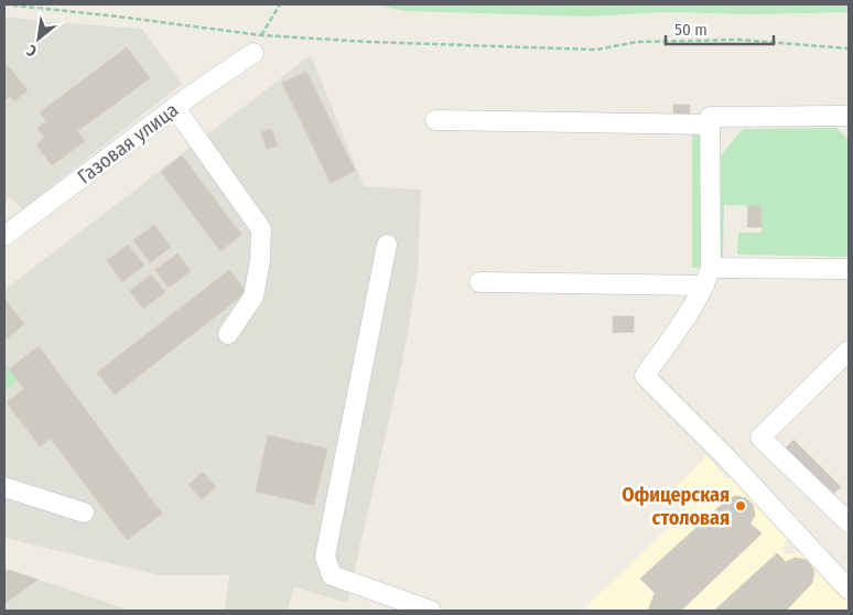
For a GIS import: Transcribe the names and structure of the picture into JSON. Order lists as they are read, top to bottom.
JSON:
{
  "streets": {
    "lane": ["Газовая улица"]
  },
  "places": ["Офицерская столовая"],
  "scale_bar": "50 m",
  "north": "bottom left"
}
